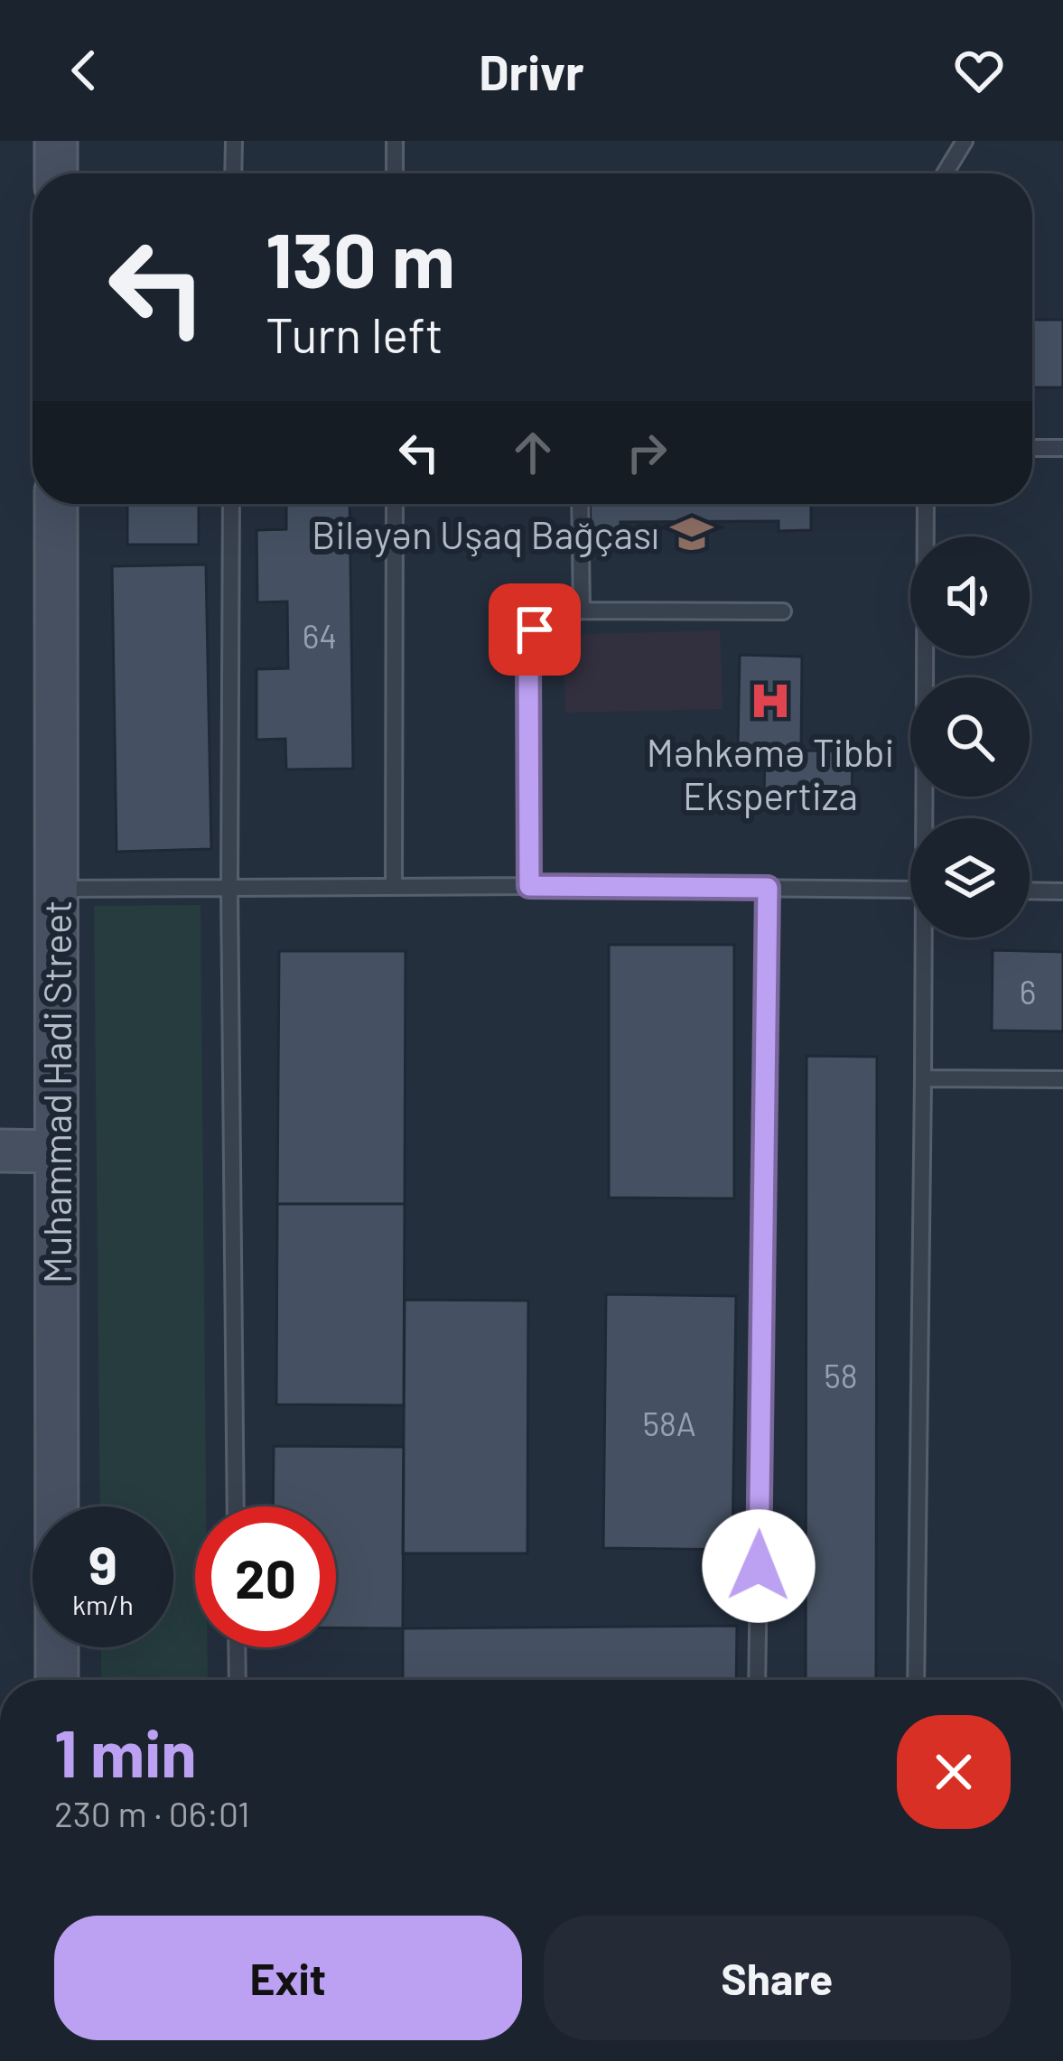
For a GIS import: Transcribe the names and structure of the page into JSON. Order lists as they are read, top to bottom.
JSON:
{
  "streets": {
    "street": ["Muhammad Hadi Street"]
  },
  "places": {
    "school or university": ["Biləyən Uşaq Bağçası"],
    "hospital": ["Məhkəmə Tibbi Ekspertiza"]
  },
  "house_numbers": [
    "64",
    "6",
    "58",
    "58A"
  ],
  "page": {
    "header": "Drivr",
    "turn": ["130 m", "Turn left"],
    "speed": "9 km/h",
    "limit": "20",
    "heading": ["1 min", "230 m · 06:01"],
    "buttons": ["Exit", "Share"]
  }
}
